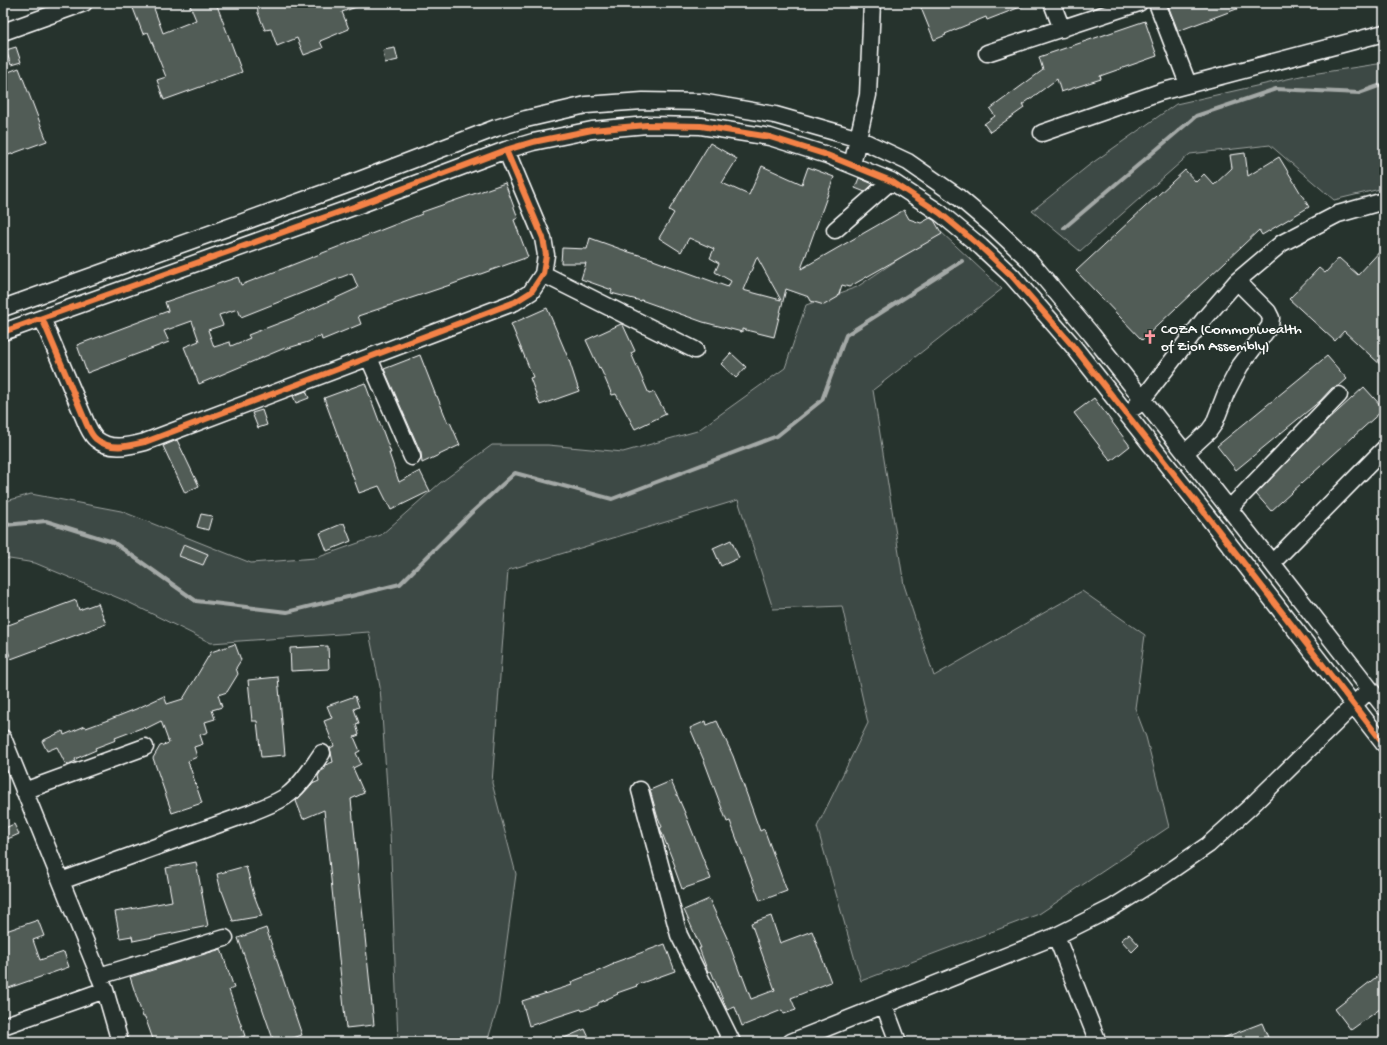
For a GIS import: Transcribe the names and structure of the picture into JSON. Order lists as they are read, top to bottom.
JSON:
{
  "places": {
    "church": ["COZA (Commonwealth of Zion Assembly)"]
  }
}
